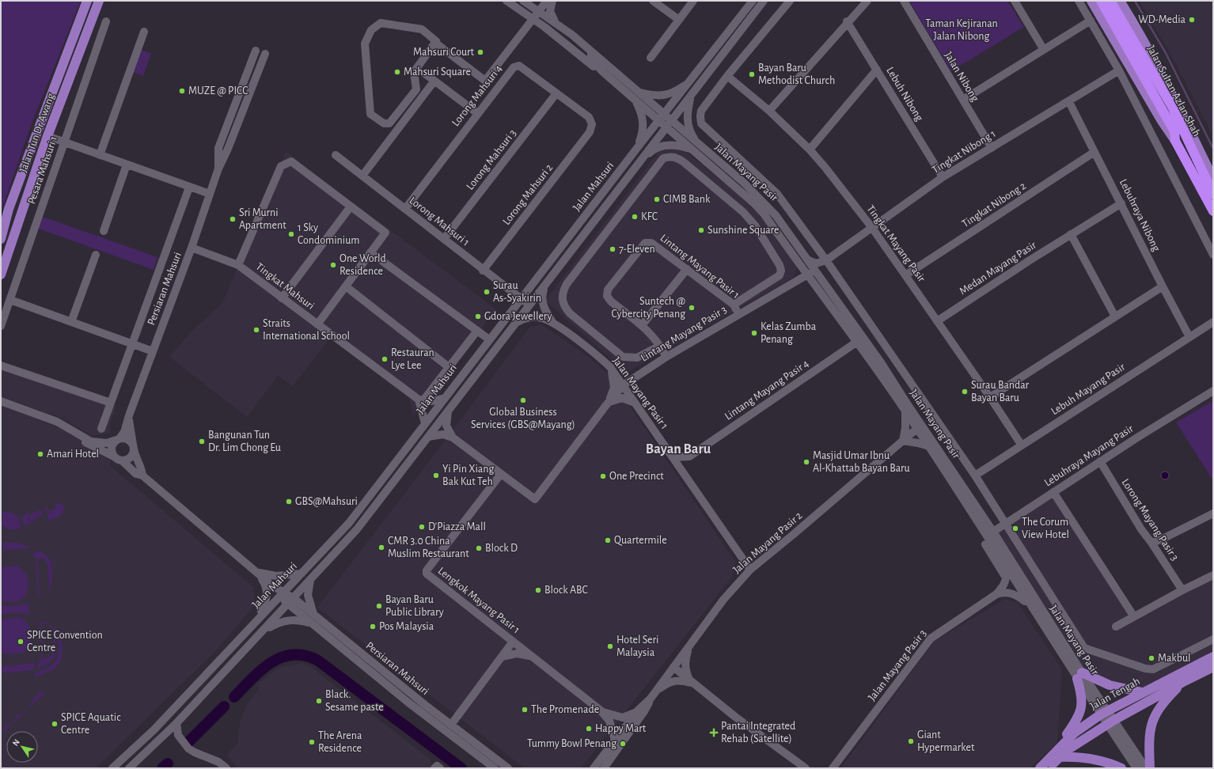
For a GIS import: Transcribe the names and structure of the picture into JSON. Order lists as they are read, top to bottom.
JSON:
{
  "streets": {
    "highway": ["Jalan Sultan Azlan Shah"],
    "main road": ["Jalan Tun Dr Awang", "Jalan Tengah"],
    "street": [
      "Jalan Nibong",
      "Lebuh Nibong",
      "Lorong Mahsuri 4",
      "Tingkat Nibong 1",
      "Lorong Mahsuri 3",
      "Pesara Mahsuri 1",
      "Jalan Mayang Pasir",
      "Jalan Mahsuri",
      "Lorong Mahsuri 2",
      "Tingkat Nibong 2",
      "Lebuhraya Nibong",
      "Lorong Mahsuri 1",
      "Tingkat Mayang Pasir",
      "Lintang Mayang Pasir 1",
      "Medan Mayang Pasir",
      "Tingkat Mahsuri",
      "Persiaran Mahsuri",
      "Lintang Mayang Pasir 3",
      "Lebuh Mayang Pasir",
      "Lintang Mayang Pasir 4",
      "Jalan Mayang Pasir 1",
      "Lebuhraya Mayang Pasir",
      "Lorong Mayang Pasir 3",
      "Jalan Mayang Pasir 2",
      "Lengkok Mayang Pasir 1",
      "Jalan Mayang Pasir 3"
    ]
  },
  "crossings": [
    ["Jalan Nibong", "Tingkat Nibong 1"],
    ["Lebuh Nibong", "Tingkat Nibong 1"],
    ["Lorong Mahsuri 4", "Lorong Mahsuri 3"],
    ["Lorong Mahsuri 4", "Lorong Mahsuri 2"],
    ["Lorong Mahsuri 4", "Lorong Mahsuri 1"],
    ["Tingkat Nibong 1", "Jalan Mayang Pasir"],
    ["Tingkat Nibong 1", "Lebuhraya Nibong"],
    ["Tingkat Nibong 1", "Tingkat Mayang Pasir"],
    ["Lorong Mahsuri 3", "Lorong Mahsuri 1"],
    ["Jalan Mayang Pasir", "Jalan Mahsuri"],
    ["Jalan Mayang Pasir", "Tingkat Mayang Pasir"],
    ["Jalan Mayang Pasir", "Lintang Mayang Pasir 3"],
    ["Jalan Mayang Pasir", "Lebuh Mayang Pasir"],
    ["Jalan Mayang Pasir", "Lintang Mayang Pasir 4"],
    ["Jalan Mayang Pasir", "Lebuhraya Mayang Pasir"],
    ["Jalan Mayang Pasir", "Jalan Mayang Pasir 2"],
    ["Jalan Mayang Pasir", "Jalan Mayang Pasir 3"],
    ["Jalan Mayang Pasir", "Jalan Tengah"],
    ["Jalan Mahsuri", "Lorong Mahsuri 1"],
    ["Jalan Mahsuri", "Persiaran Mahsuri"],
    ["Jalan Mahsuri", "Jalan Mayang Pasir 1"],
    ["Lorong Mahsuri 2", "Lorong Mahsuri 1"],
    ["Tingkat Nibong 2", "Lebuhraya Nibong"],
    ["Tingkat Nibong 2", "Tingkat Mayang Pasir"],
    ["Lebuhraya Nibong", "Medan Mayang Pasir"],
    ["Lebuhraya Nibong", "Lebuh Mayang Pasir"],
    ["Tingkat Mayang Pasir", "Medan Mayang Pasir"],
    ["Tingkat Mayang Pasir", "Lebuh Mayang Pasir"],
    ["Lintang Mayang Pasir 1", "Lintang Mayang Pasir 3"],
    ["Tingkat Mahsuri", "Persiaran Mahsuri"],
    ["Lintang Mayang Pasir 3", "Jalan Mayang Pasir 1"],
    ["Jalan Mayang Pasir 1", "Jalan Mayang Pasir 2"],
    ["Lebuhraya Mayang Pasir", "Lorong Mayang Pasir 3"],
    ["Jalan Mayang Pasir 2", "Lengkok Mayang Pasir 1"]
  ],
  "districts": ["Bayan Baru"],
  "parks": ["Taman Kejiranan Jalan Nibong"],
  "places": {
    "other": [
      "WD-Media",
      "Mahsuri Court",
      "Mahsuri Square",
      "Bayan Baru Methodist Church",
      "MUZE @ PICC",
      "CIMB Bank",
      "KFC",
      "Sri Murni Apartment",
      "Sunshine Square",
      "1 Sky Condominium",
      "7-Eleven",
      "One World Residence",
      "Surau As-Syakirin",
      "Suntech @ Cybercity Penang",
      "Gdora Jewellery",
      "Straits International School",
      "Kelas Zumba Penang",
      "Restauran Lye Lee",
      "Surau Bandar Bayan Baru",
      "Global Business Services (GBS@Mayang)",
      "Bangunan Tun Dr. Lim Chong Eu",
      "Amari Hotel",
      "Masjid Umar Ibnu Al-Khattab Bayan Baru",
      "Yi Pin Xiang Bak Kut Teh",
      "One Precinct",
      "GBS@Mahsuri",
      "D'Piazza Mall",
      "The Corum View Hotel",
      "Quartermile",
      "CMR 3.0 China Muslim Restaurant",
      "Block D",
      "Block ABC",
      "Bayan Baru Public Library",
      "Pos Malaysia",
      "SPICE Convention Centre",
      "Hotel Seri Malaysia",
      "Makbul",
      "Black. Sesame paste",
      "The Promenade",
      "SPICE Aquatic Centre",
      "Happy Mart",
      "Giant Hypermarket",
      "The Arena Residence",
      "Tummy Bowl Penang"
    ],
    "health": ["Pantai Integrated Rehab (Satellite)"]
  },
  "north": "top left"
}
